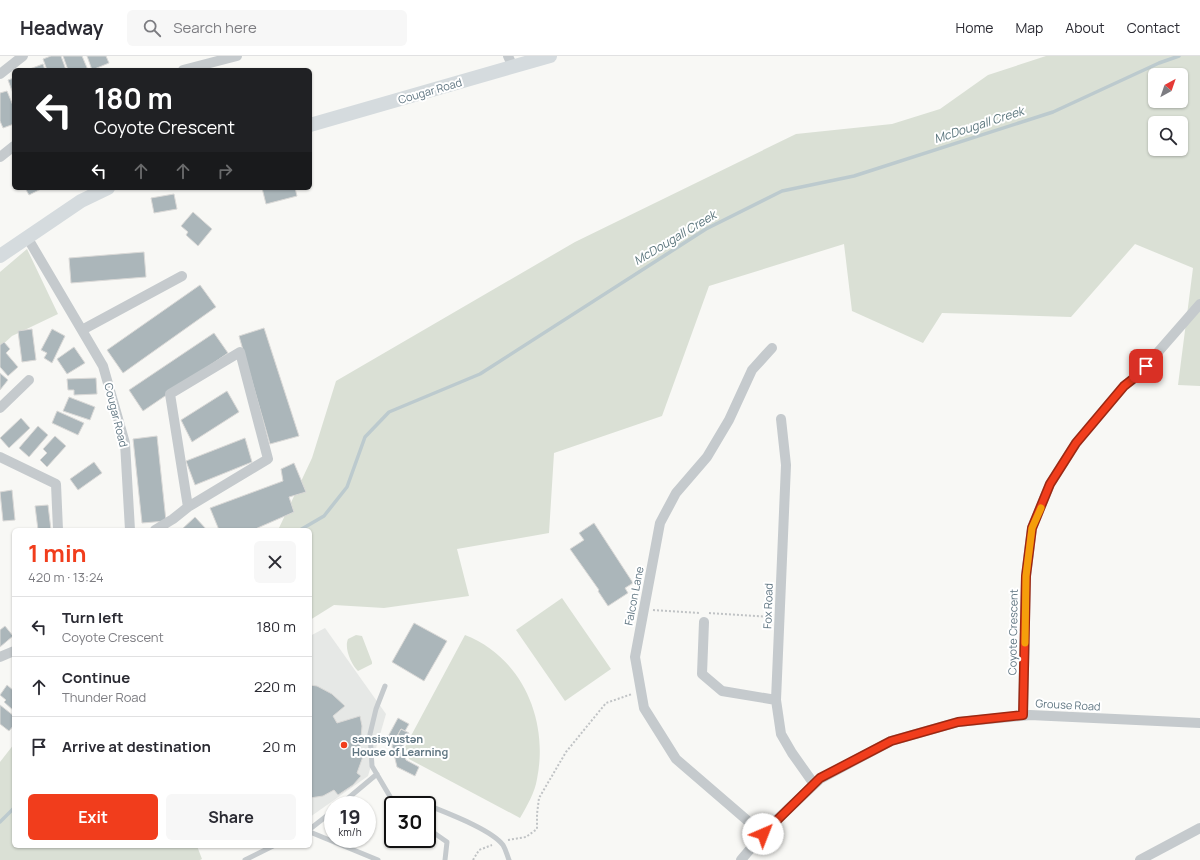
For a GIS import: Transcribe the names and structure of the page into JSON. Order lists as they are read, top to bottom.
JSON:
{
  "streets": {
    "street": [
      "Cougar Road",
      "Falcon Lane",
      "Fox Road",
      "Coyote Crescent",
      "Grouse Road"
    ]
  },
  "crossings": [
    ["Falcon Lane", "Grouse Road"],
    ["Fox Road", "Grouse Road"],
    ["Coyote Crescent", "Grouse Road"]
  ],
  "water": ["McDougall Creek"],
  "places": ["sənsisyustən House of Learning"],
  "north": "top right",
  "page": {
    "header": "Headway",
    "search": "Search here",
    "nav": [
      "Home",
      "Map",
      "About",
      "Contact"
    ],
    "turn": ["180 m", "Coyote Crescent"],
    "heading": ["1 min", "420 m · 13:24"],
    "list": [
      {
        "name": "Turn left",
        "note": "Coyote Crescent",
        "value": "180 m"
      },
      {
        "name": "Continue",
        "note": "Thunder Road",
        "value": "220 m"
      },
      {
        "name": "Arrive at destination",
        "value": "20 m"
      }
    ],
    "buttons": ["Exit", "Share"],
    "speed": "19 km/h",
    "limit": "30"
  }
}
